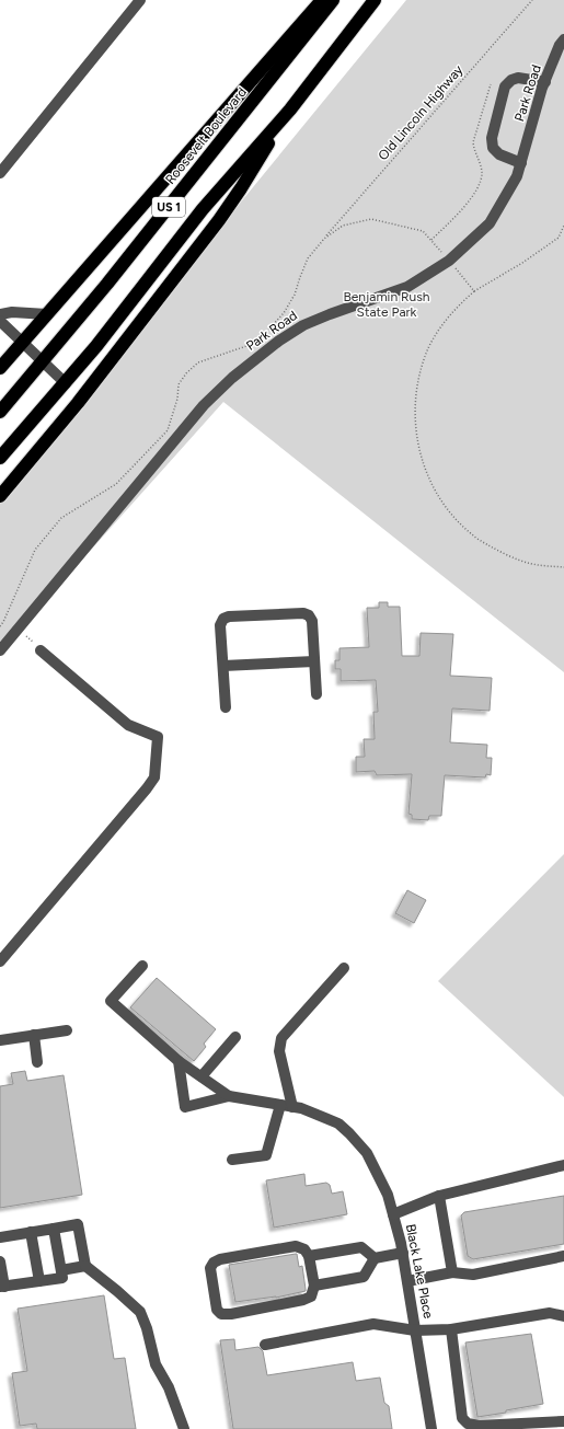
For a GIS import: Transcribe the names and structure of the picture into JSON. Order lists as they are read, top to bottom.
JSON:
{
  "streets": {
    "highway": ["Roosevelt Boulevard", "US 1"],
    "street": ["Park Road", "Black Lake Place"],
    "path": ["Old Lincoln Highway"]
  },
  "parks": ["Benjamin Rush State Park"]
}
